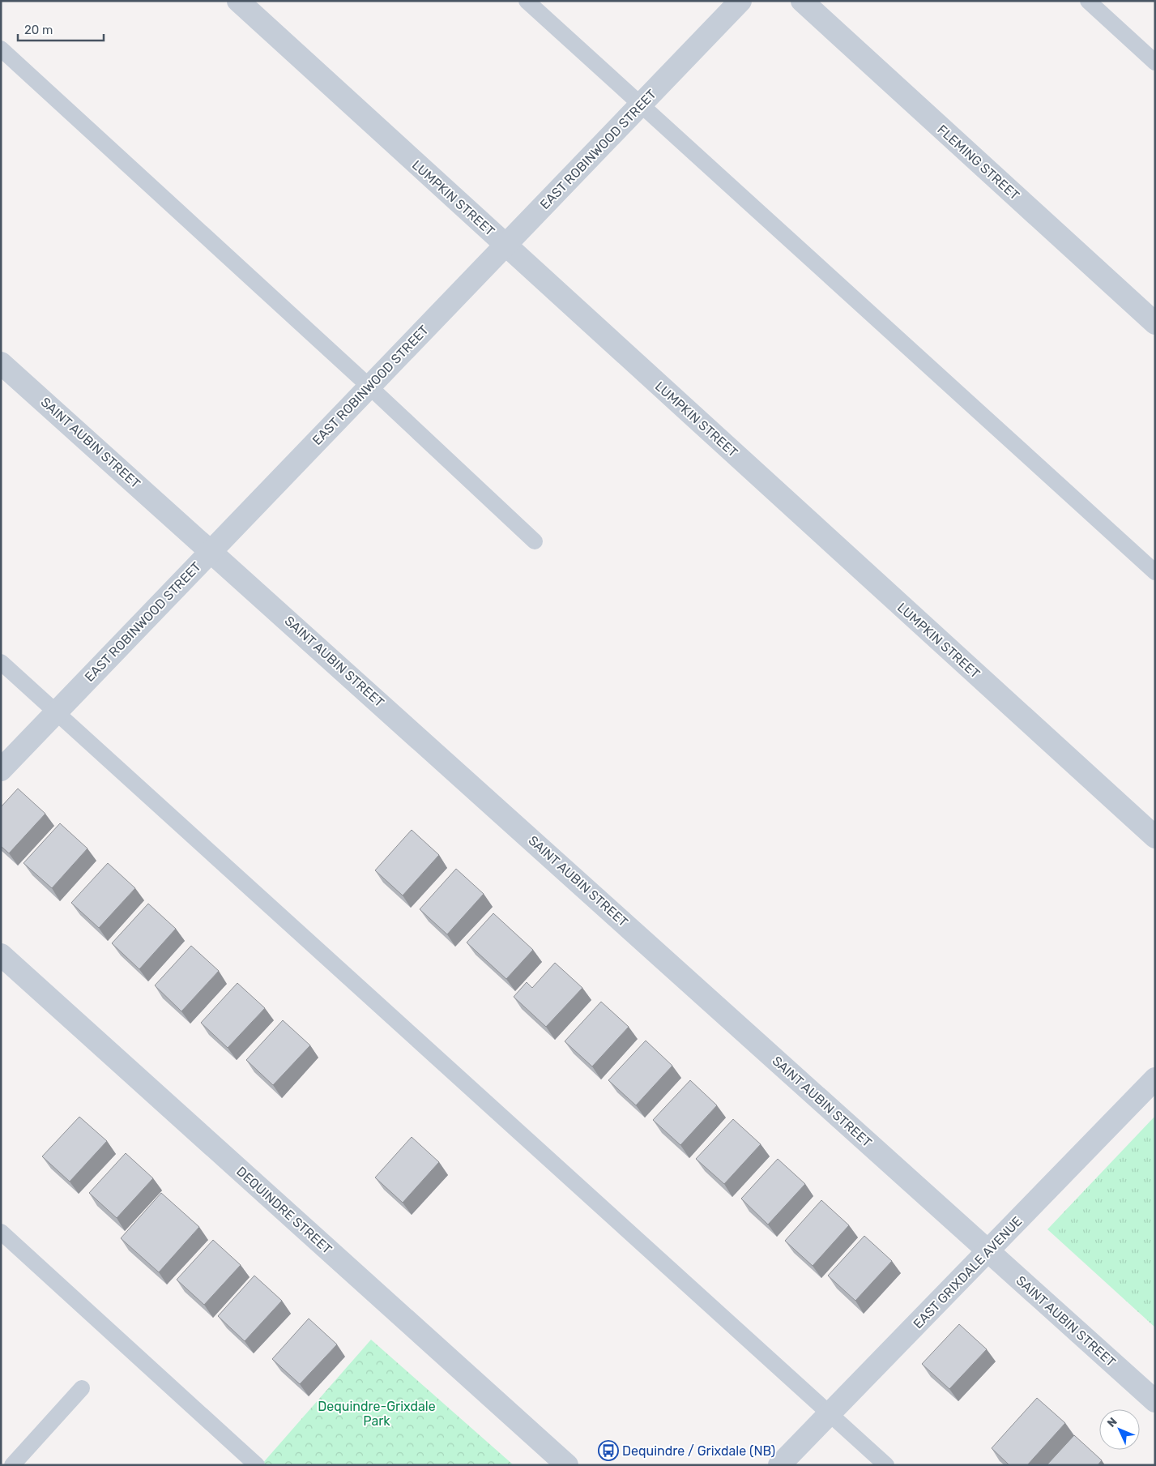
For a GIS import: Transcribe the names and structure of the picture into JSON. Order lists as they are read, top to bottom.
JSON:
{
  "streets": {
    "street": [
      "EAST ROBINWOOD STREET",
      "FLEMING STREET",
      "LUMPKIN STREET",
      "SAINT AUBIN STREET",
      "DEQUINDRE STREET",
      "EAST GRIXDALE AVENUE"
    ]
  },
  "crossings": [
    ["EAST ROBINWOOD STREET", "LUMPKIN STREET"],
    ["EAST ROBINWOOD STREET", "SAINT AUBIN STREET"],
    ["SAINT AUBIN STREET", "EAST GRIXDALE AVENUE"]
  ],
  "parks": ["Dequindre-Grixdale Park"],
  "places": {
    "bus stop": ["Dequindre / Grixdale (NB)"]
  },
  "scale_bar": "20 m",
  "north": "top left"
}
